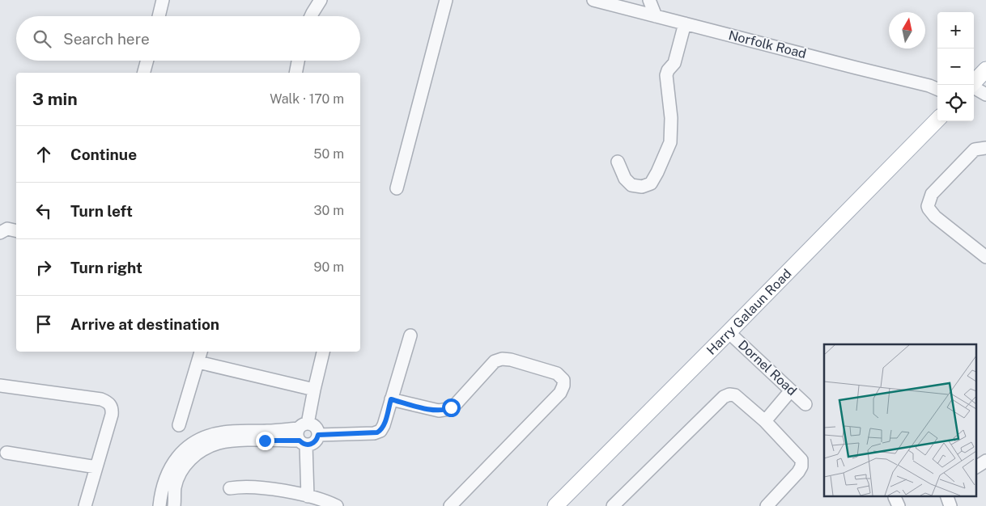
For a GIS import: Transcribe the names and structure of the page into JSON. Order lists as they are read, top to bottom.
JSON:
{
  "streets": {
    "main road": ["Harry Galaun Road"],
    "street": ["Norfolk Road", "Dornel Road"]
  },
  "crossings": [
    ["Harry Galaun Road", "Dornel Road"]
  ],
  "north": "top",
  "page": {
    "map_buttons": ["+", "−"],
    "search": "Search here",
    "heading": ["3 min", "Walk · 170 m"],
    "list": [
      ["Continue", "50 m"],
      ["Turn left", "30 m"],
      ["Turn right", "90 m"],
      "Arrive at destination"
    ]
  }
}
